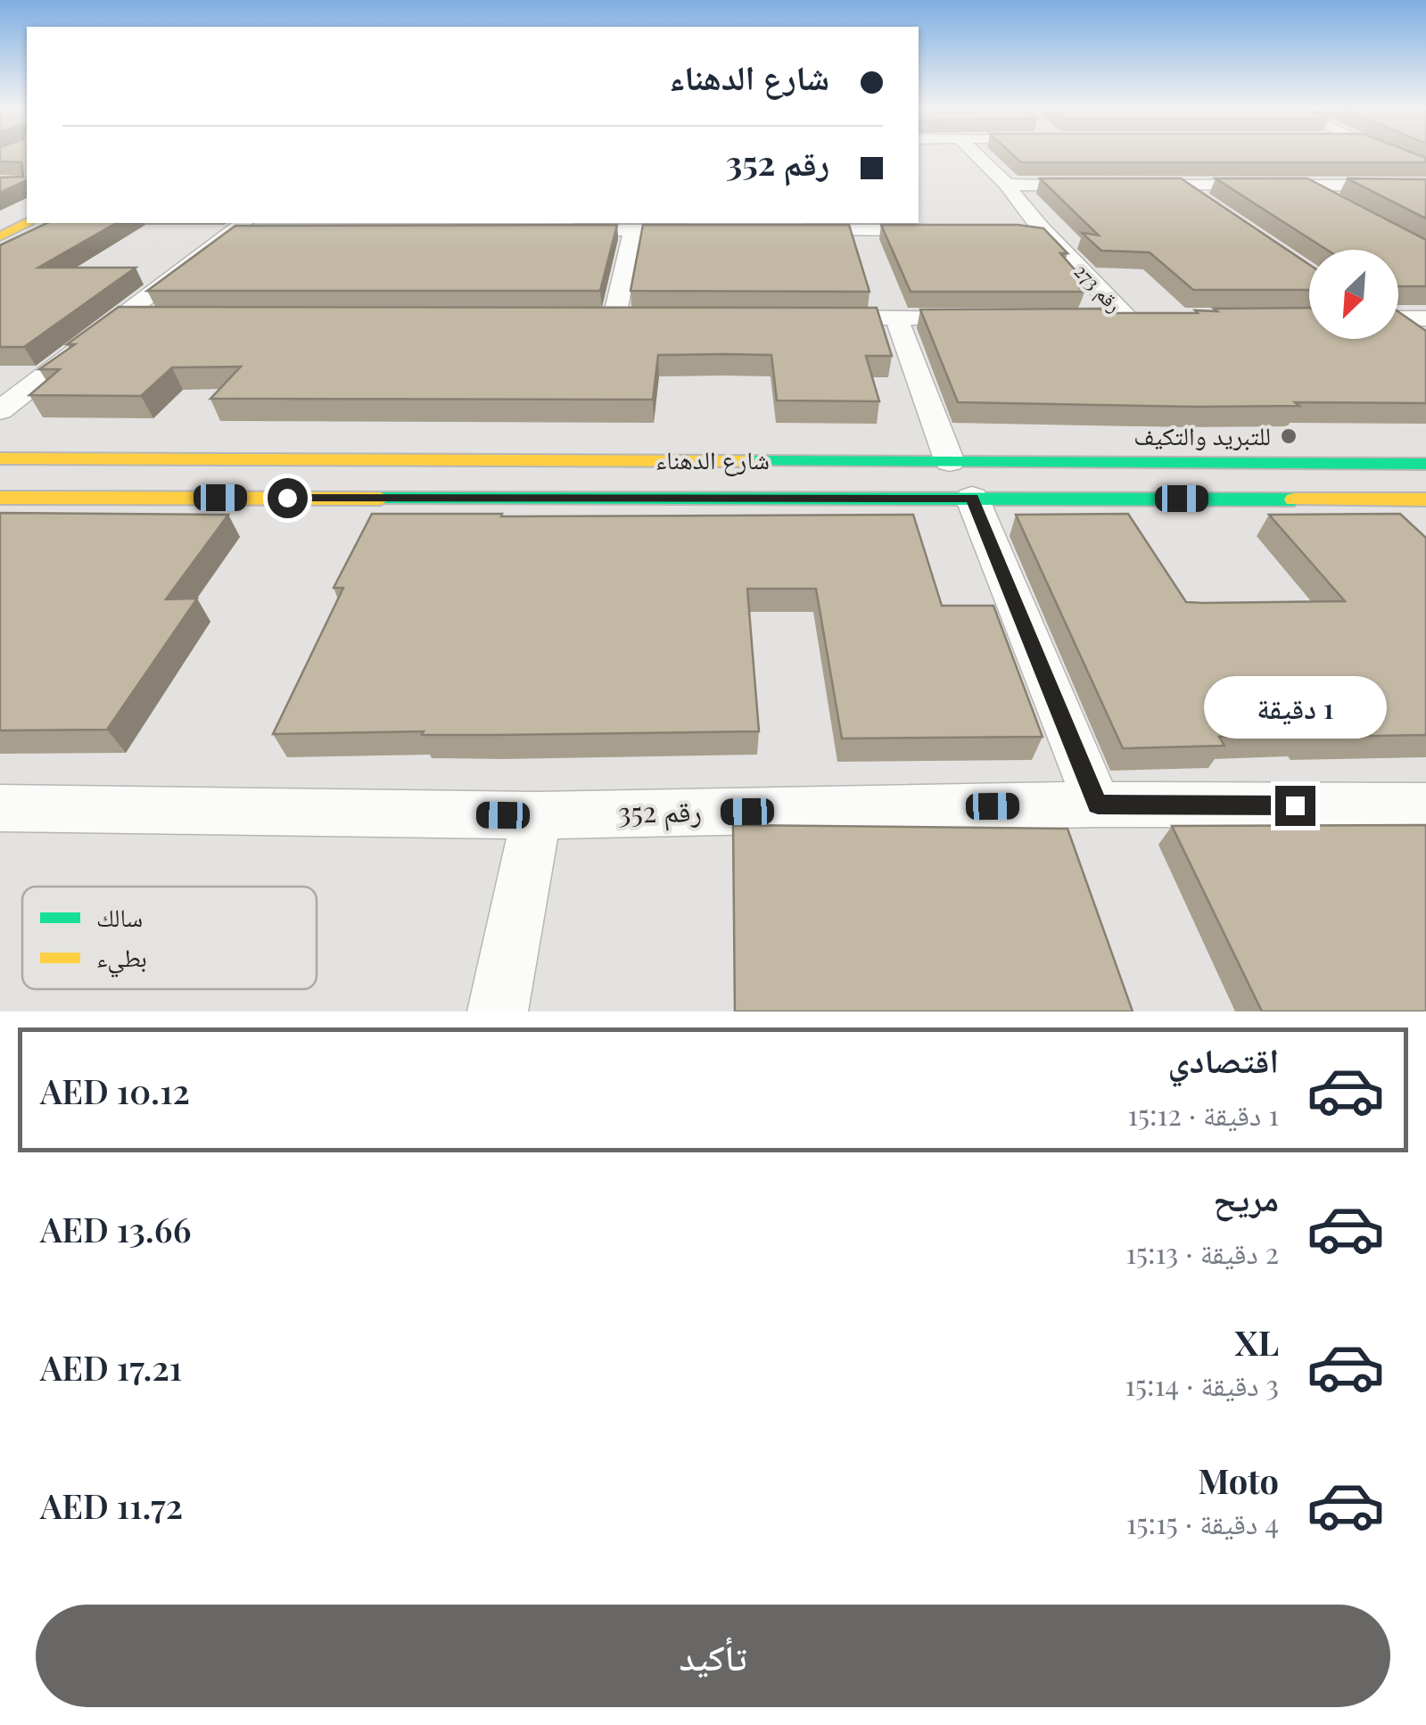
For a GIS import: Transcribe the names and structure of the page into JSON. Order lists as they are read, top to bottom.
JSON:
{
  "streets": {
    "street": ["رقم 273", "شارع الدهناء", "رقم 352"]
  },
  "places": ["للتبرید والتکیف"],
  "legend": ["سالك", "بطيء"],
  "north": "bottom left",
  "page": {
    "banner": ["شارع الدهناء", "رقم 352"],
    "bubble": "1 دقيقة",
    "list": [
      {
        "name": "اقتصادي",
        "note": "1 دقيقة · 15:12",
        "value": "AED 10.12"
      },
      {
        "name": "مريح",
        "note": "2 دقيقة · 15:13",
        "value": "AED 13.66"
      },
      {
        "name": "XL",
        "note": "3 دقيقة · 15:14",
        "value": "AED 17.21"
      },
      {
        "name": "Moto",
        "note": "4 دقيقة · 15:15",
        "value": "AED 11.72"
      }
    ],
    "buttons": "تأكيد"
  }
}
